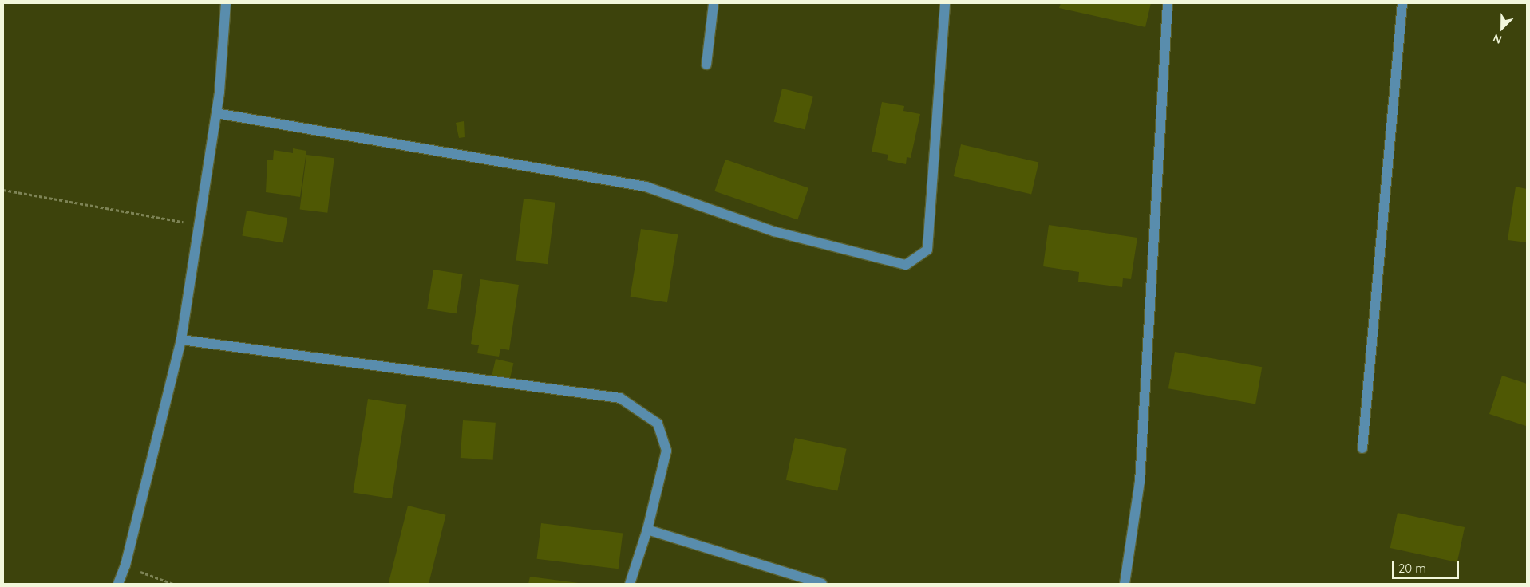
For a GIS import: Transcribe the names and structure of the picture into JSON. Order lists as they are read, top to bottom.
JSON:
{
  "scale_bar": "20 m",
  "north": "bottom left"
}
